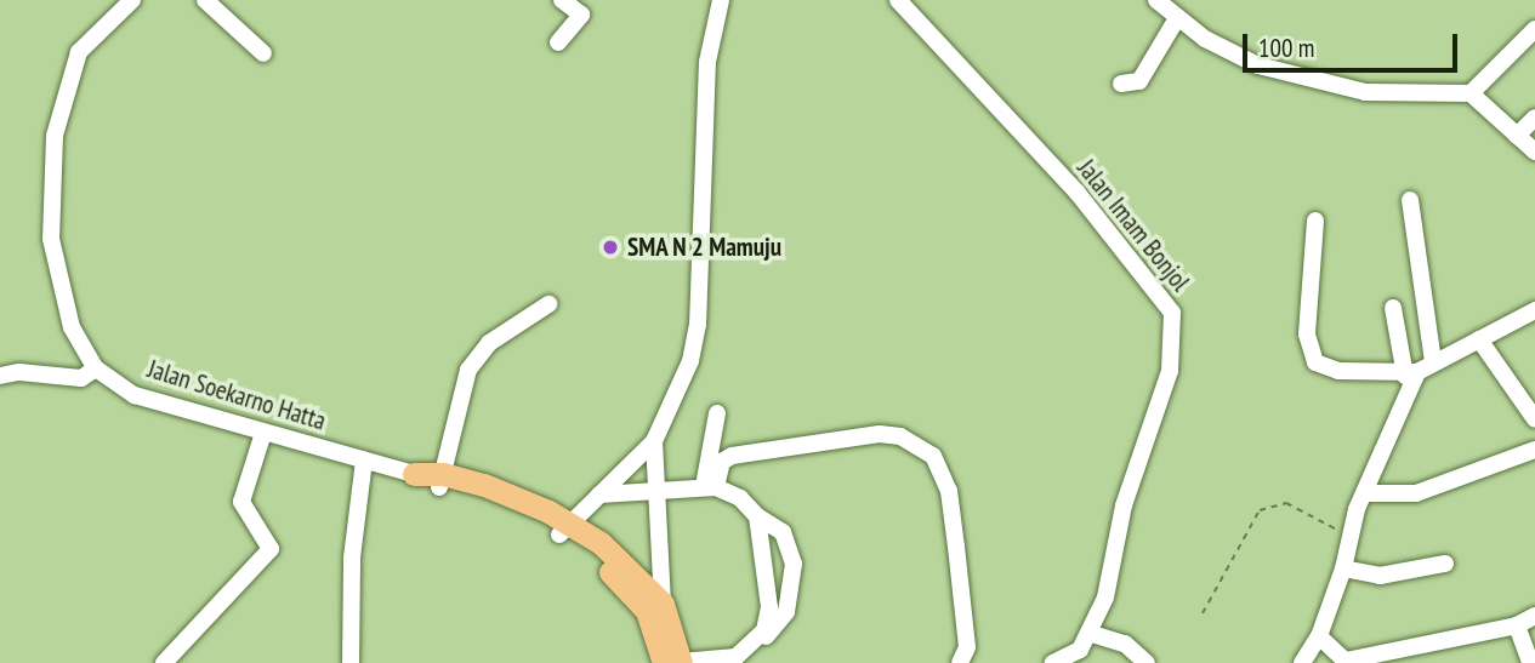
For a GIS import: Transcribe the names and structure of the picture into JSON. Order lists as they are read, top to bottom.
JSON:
{
  "streets": {
    "main road": ["Jalan Soekarno Hatta"],
    "street": ["Jalan Imam Bonjol"]
  },
  "places": ["SMA N 2 Mamuju"],
  "scale_bar": "100 m"
}
